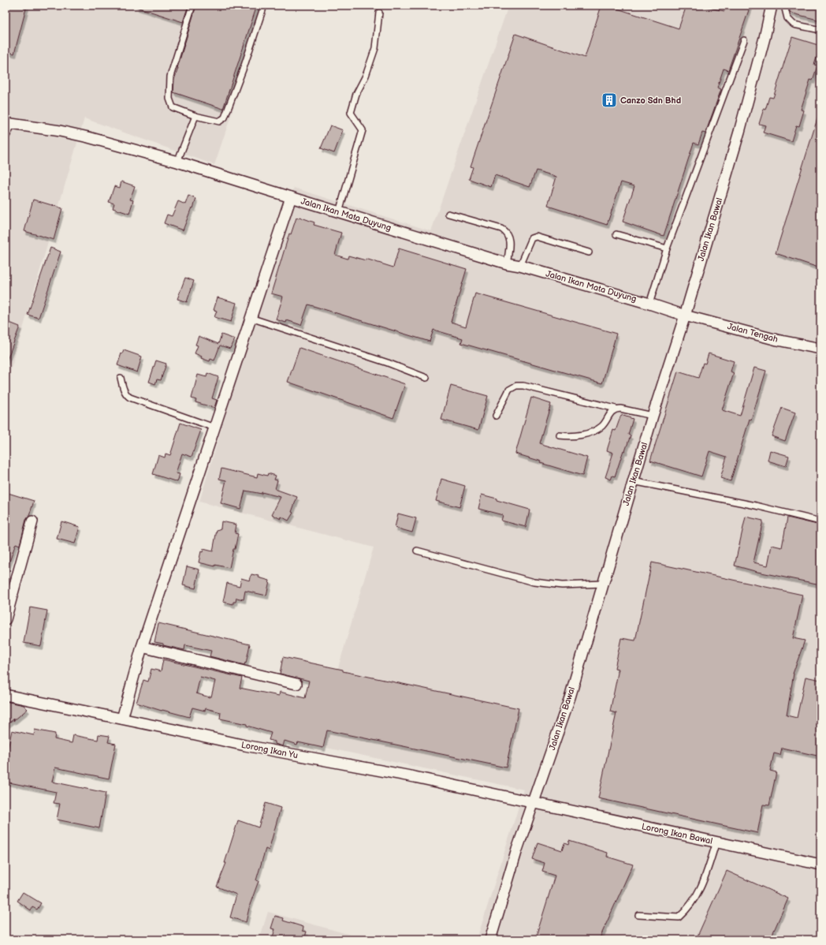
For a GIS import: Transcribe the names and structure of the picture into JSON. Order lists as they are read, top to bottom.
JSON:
{
  "streets": {
    "street": [
      "Jalan Ikan Mata Duyung",
      "Jalan Ikan Bawal",
      "Jalan Tengah",
      "Lorong Ikan Yu",
      "Lorong Ikan Bawal"
    ]
  },
  "crossings": [
    ["Jalan Ikan Mata Duyung", "Jalan Ikan Bawal"],
    ["Jalan Ikan Mata Duyung", "Jalan Tengah"],
    ["Jalan Ikan Bawal", "Jalan Tengah"],
    ["Jalan Ikan Bawal", "Lorong Ikan Yu"],
    ["Jalan Ikan Bawal", "Lorong Ikan Bawal"],
    ["Lorong Ikan Yu", "Lorong Ikan Bawal"]
  ],
  "places": {
    "building": ["Canzo Sdn Bhd"]
  }
}
